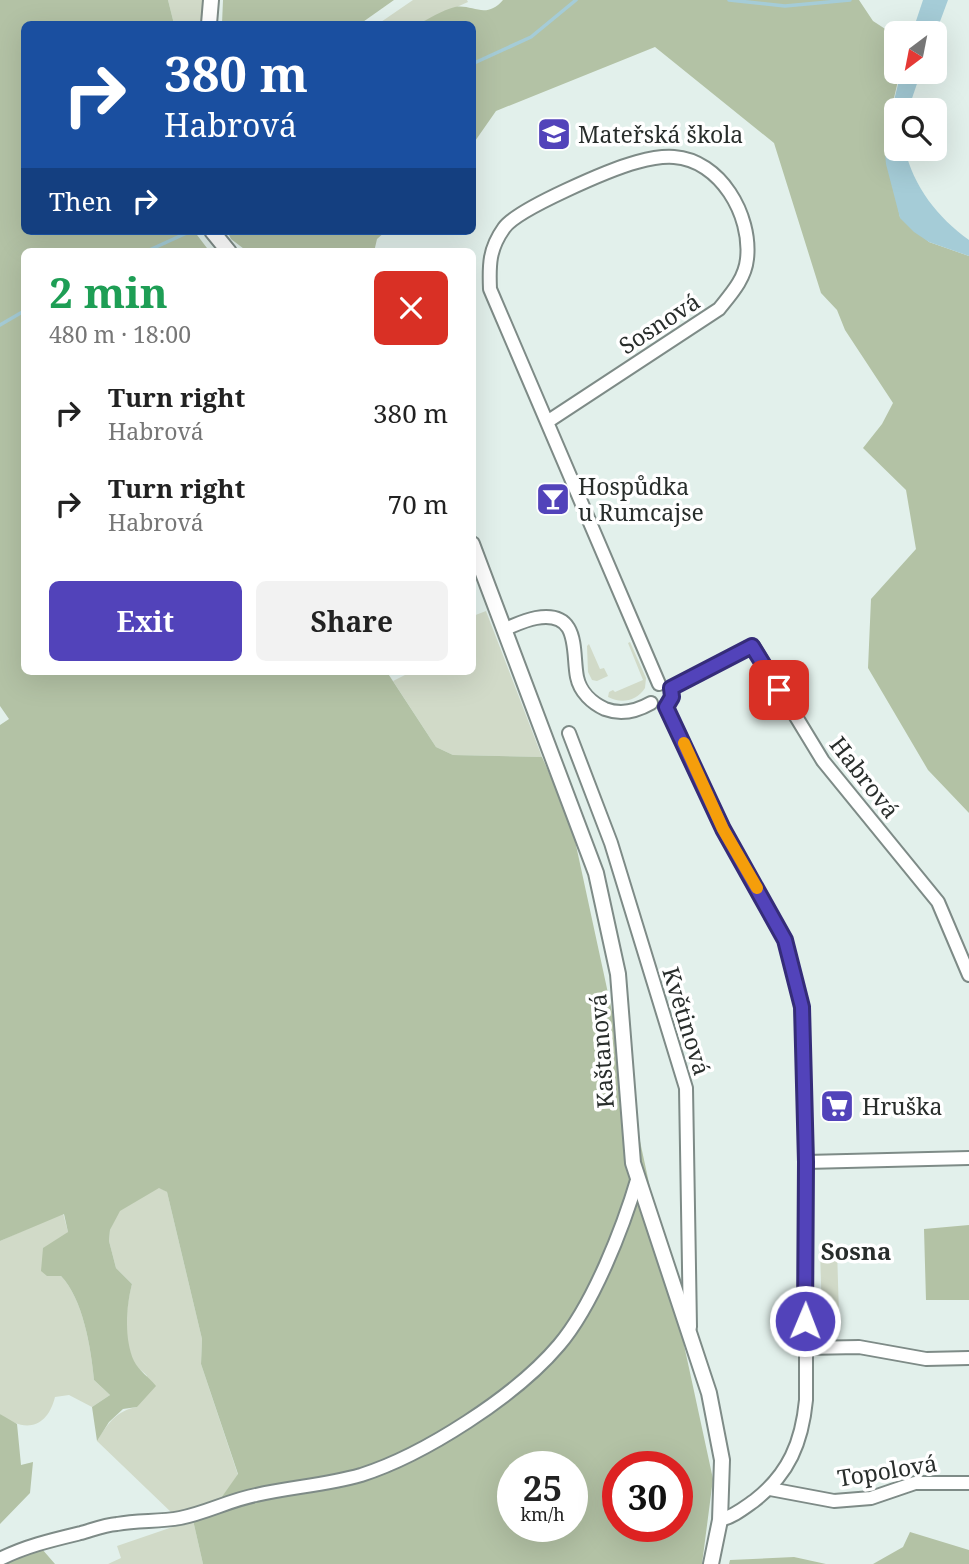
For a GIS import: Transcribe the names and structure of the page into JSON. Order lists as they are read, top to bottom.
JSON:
{
  "streets": {
    "street": [
      "Sosnová",
      "Habrová",
      "Květinová",
      "Kaštanová",
      "Topolová"
    ]
  },
  "crossings": [
    ["Sosnová", "Habrová"],
    ["Květinová", "Kaštanová"]
  ],
  "districts": ["Sosna"],
  "places": {
    "school or university": ["Mateřská škola"],
    "bar": ["Hospůdka u Rumcajse"],
    "supermarket": ["Hruška"]
  },
  "north": "bottom left",
  "page": {
    "turn": ["380 m", "Habrová"],
    "then": "Then",
    "heading": ["2 min", "480 m · 18:00"],
    "list": [
      {
        "name": "Turn right",
        "note": "Habrová",
        "value": "380 m"
      },
      {
        "name": "Turn right",
        "note": "Habrová",
        "value": "70 m"
      }
    ],
    "buttons": ["Exit", "Share"],
    "speed": "25 km/h",
    "limit": "30"
  }
}
